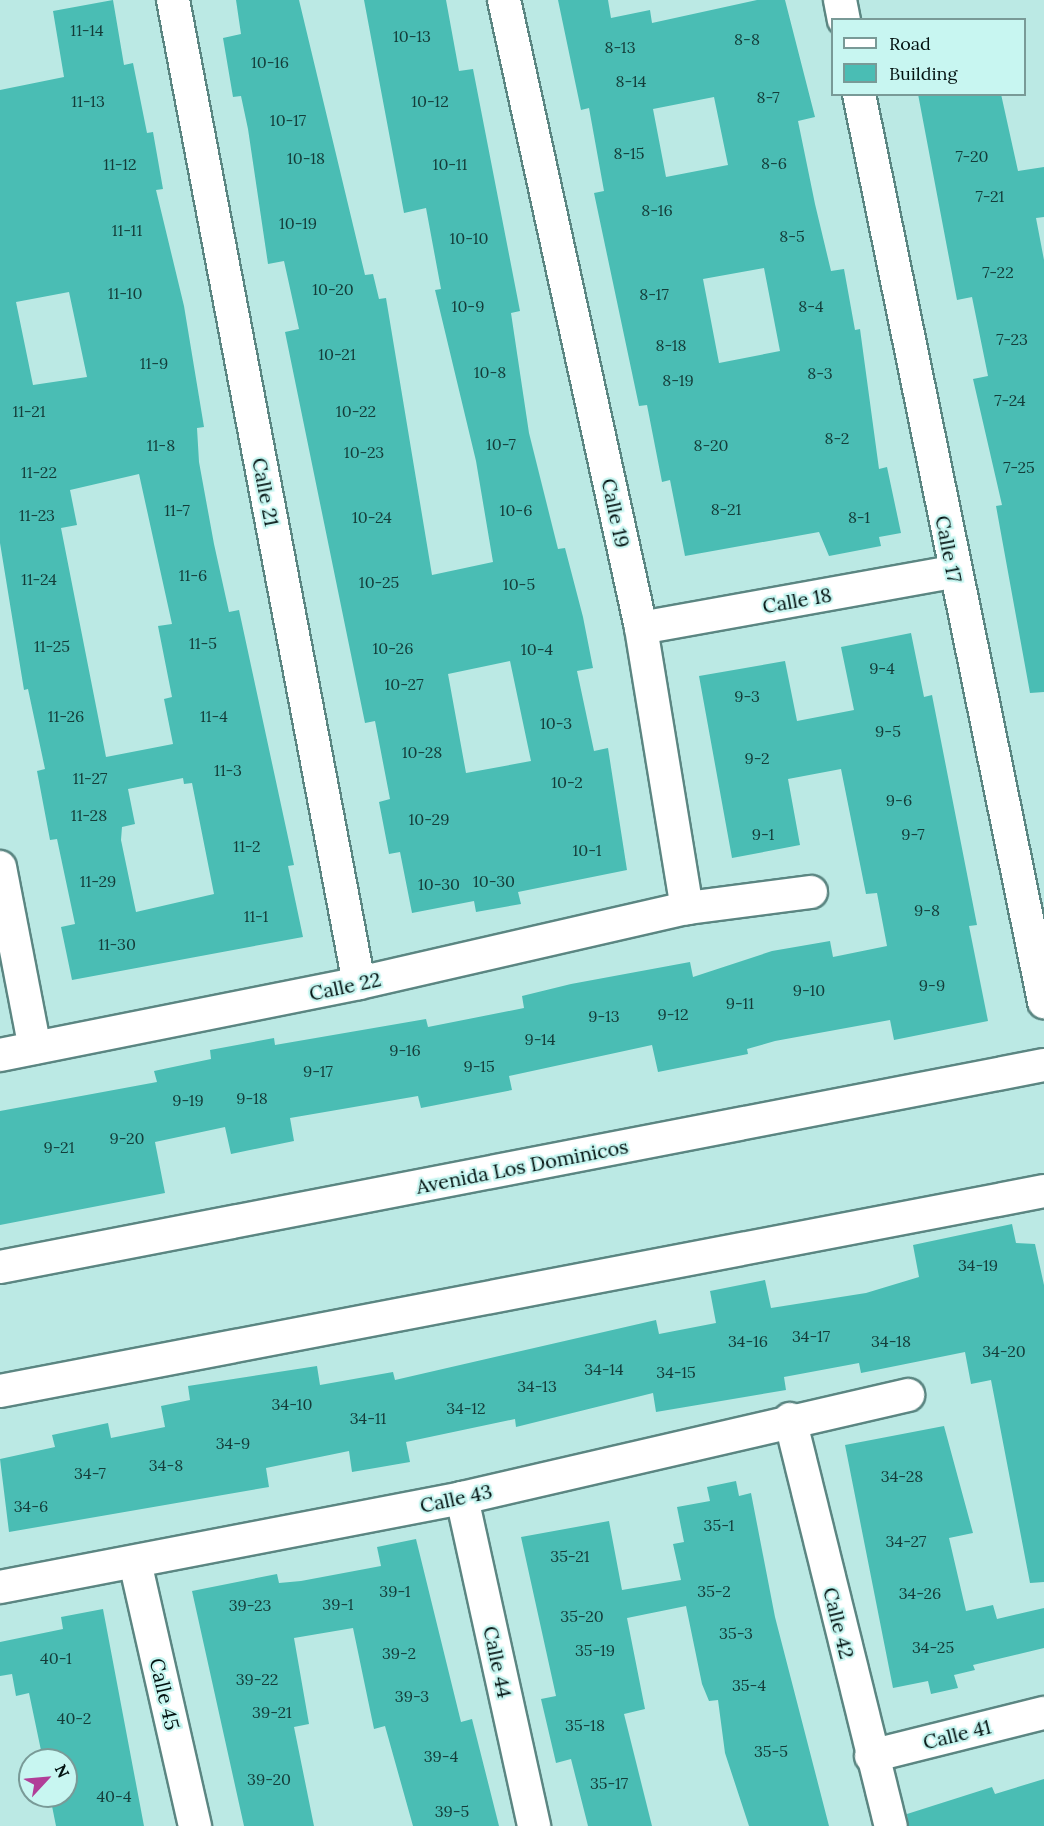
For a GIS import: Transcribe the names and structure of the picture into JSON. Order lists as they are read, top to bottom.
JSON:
{
  "streets": {
    "street": [
      "Calle 21",
      "Calle 19",
      "Calle 17",
      "Calle 18",
      "Calle 22",
      "Avenida Los Dominicos",
      "Calle 43",
      "Calle 42",
      "Calle 44",
      "Calle 45",
      "Calle 41"
    ]
  },
  "crossings": [
    ["Calle 21", "Calle 22"],
    ["Calle 19", "Calle 18"],
    ["Calle 19", "Calle 22"],
    ["Calle 17", "Calle 18"],
    ["Calle 43", "Calle 42"],
    ["Calle 43", "Calle 44"],
    ["Calle 43", "Calle 45"],
    ["Calle 42", "Calle 41"]
  ],
  "house_numbers": [
    "11-14",
    "10-13",
    "8-8",
    "8-13",
    "10-16",
    "8-14",
    "8-7",
    "11-13",
    "10-12",
    "10-17",
    "8-15",
    "7-20",
    "10-18",
    "8-6",
    "11-12",
    "10-11",
    "7-21",
    "8-16",
    "10-19",
    "11-11",
    "8-5",
    "10-10",
    "7-22",
    "10-20",
    "11-10",
    "8-17",
    "10-9",
    "8-4",
    "7-23",
    "8-18",
    "10-21",
    "11-9",
    "10-8",
    "8-3",
    "8-19",
    "7-24",
    "11-21",
    "10-22",
    "8-2",
    "10-7",
    "11-8",
    "8-20",
    "10-23",
    "7-25",
    "11-22",
    "8-21",
    "11-7",
    "10-6",
    "11-23",
    "10-24",
    "8-1",
    "11-6",
    "11-24",
    "10-25",
    "10-5",
    "11-5",
    "11-25",
    "10-26",
    "10-4",
    "9-4",
    "10-27",
    "9-3",
    "11-26",
    "11-4",
    "10-3",
    "9-5",
    "10-28",
    "9-2",
    "11-3",
    "11-27",
    "10-2",
    "9-6",
    "11-28",
    "10-29",
    "9-1",
    "9-7",
    "11-2",
    "10-1",
    "11-29",
    "10-30",
    "10-30",
    "9-8",
    "11-1",
    "11-30",
    "9-9",
    "9-10",
    "9-11",
    "9-12",
    "9-13",
    "9-14",
    "9-16",
    "9-15",
    "9-17",
    "9-18",
    "9-19",
    "9-20",
    "9-21",
    "34-19",
    "34-17",
    "34-16",
    "34-18",
    "34-20",
    "34-14",
    "34-15",
    "34-13",
    "34-10",
    "34-12",
    "34-11",
    "34-9",
    "34-8",
    "34-7",
    "34-28",
    "34-6",
    "35-1",
    "34-27",
    "35-21",
    "39-1",
    "35-2",
    "34-26",
    "39-1",
    "39-23",
    "35-20",
    "35-3",
    "34-25",
    "35-19",
    "39-2",
    "40-1",
    "39-22",
    "35-4",
    "39-3",
    "39-21",
    "40-2",
    "35-18",
    "35-5",
    "39-4",
    "39-20",
    "35-17",
    "40-4",
    "39-5"
  ],
  "legend": ["Road", "Building"],
  "north": "top right"
}
